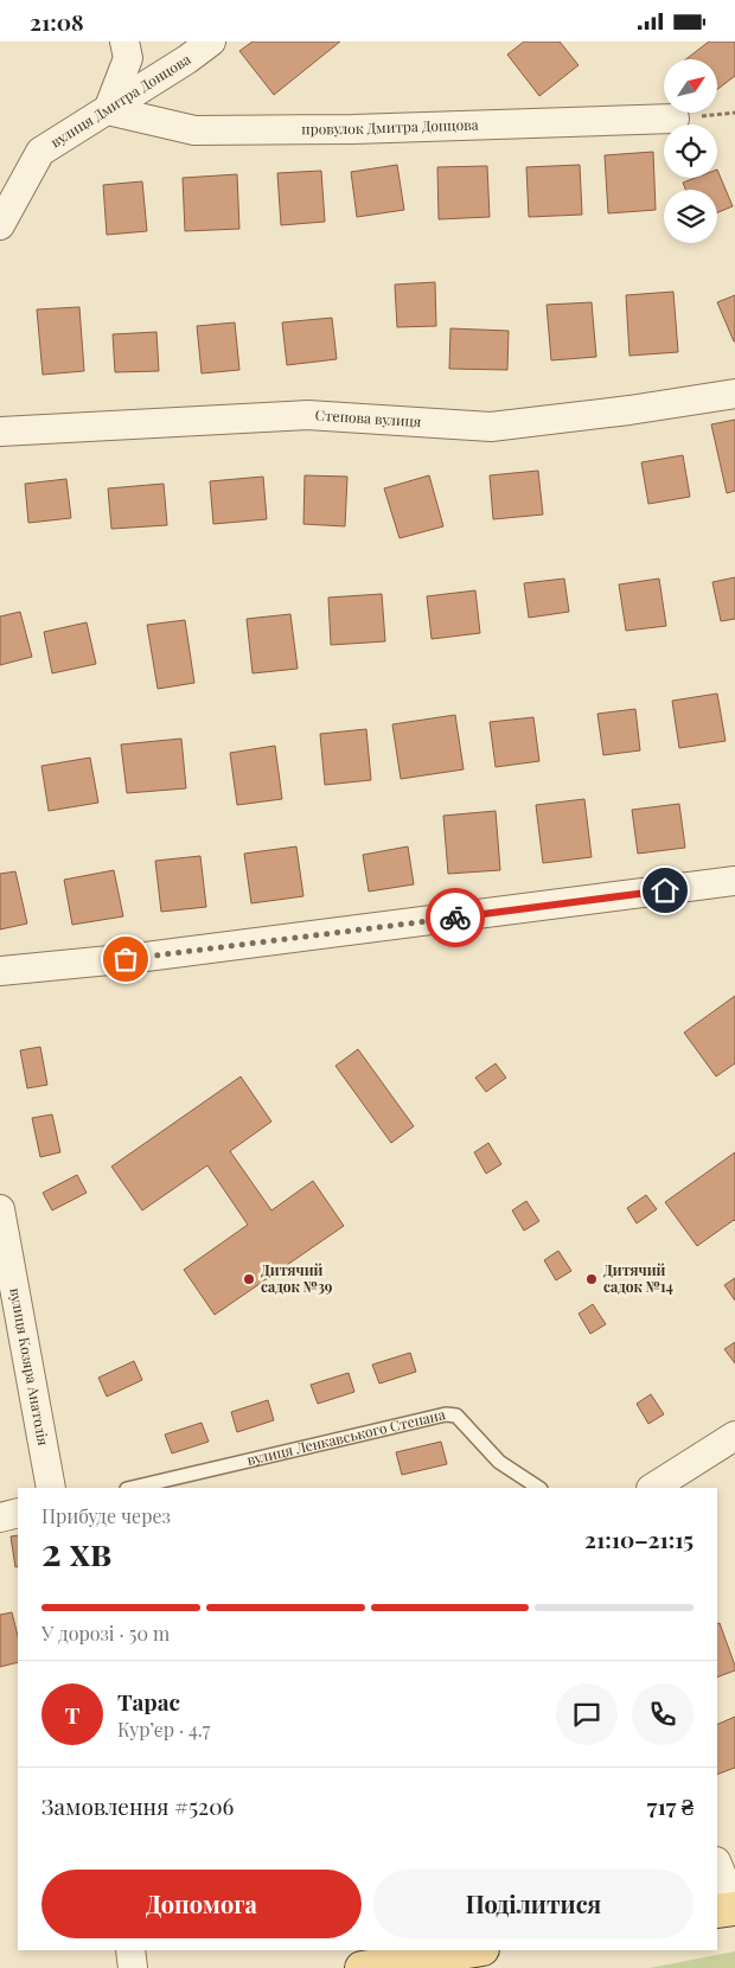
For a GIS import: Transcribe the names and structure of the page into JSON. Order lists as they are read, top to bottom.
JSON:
{
  "streets": {
    "street": [
      "вулиця Дмитра Донцова",
      "провулок Дмитра Донцова",
      "Степова вулиця",
      "вулиця Козяра Анатолія"
    ],
    "lane": ["вулиця Ленкавського Степана"]
  },
  "crossings": [
    ["вулиця Дмитра Донцова", "провулок Дмитра Донцова"]
  ],
  "places": ["Дитячий садок №39", "Дитячий садок №14"],
  "north": "top right",
  "page": {
    "status": "21:08",
    "heading": ["2 хв", "Прибуде через", "21:10–21:15"],
    "panel": [
      "Тарас",
      "Кур’єр · 4.7",
      "Замовлення #5206",
      "717 ₴"
    ],
    "bar": "У дорозі · 50 m",
    "round": "Т",
    "buttons": ["Допомога", "Поділитися"]
  }
}
